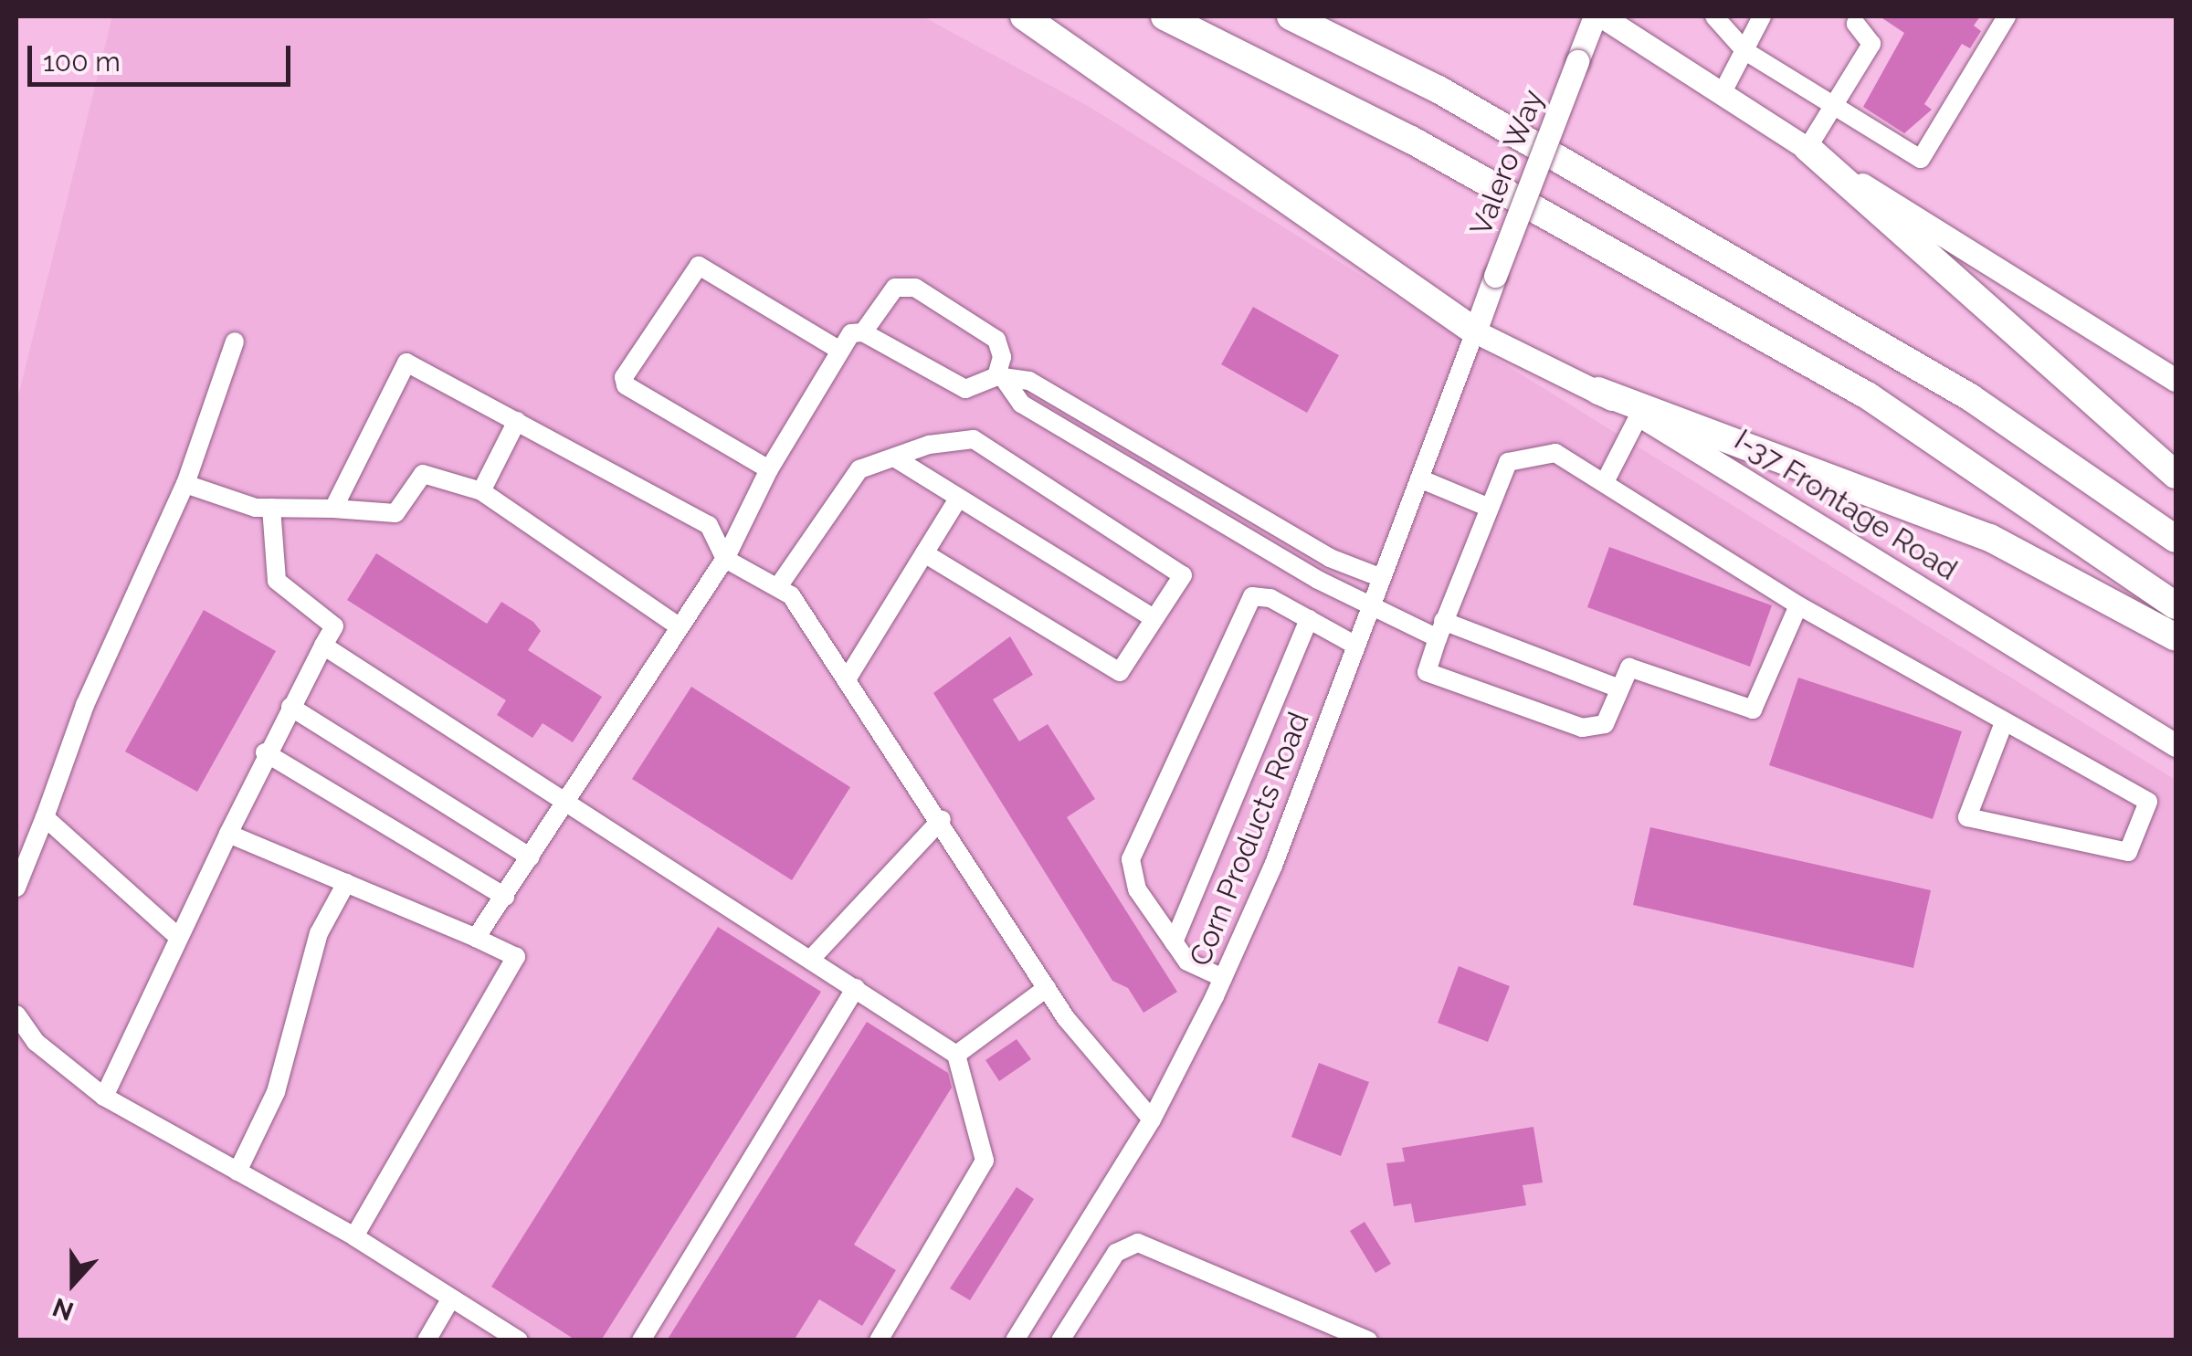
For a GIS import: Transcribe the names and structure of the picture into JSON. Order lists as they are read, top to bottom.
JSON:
{
  "streets": {
    "main road": ["Valero Way", "I-37 Frontage Road"],
    "street": ["Corn Products Road"]
  },
  "crossings": [
    ["Valero Way", "I-37 Frontage Road"],
    ["Valero Way", "Corn Products Road"],
    ["I-37 Frontage Road", "Corn Products Road"]
  ],
  "scale_bar": "100 m",
  "north": "bottom"
}
